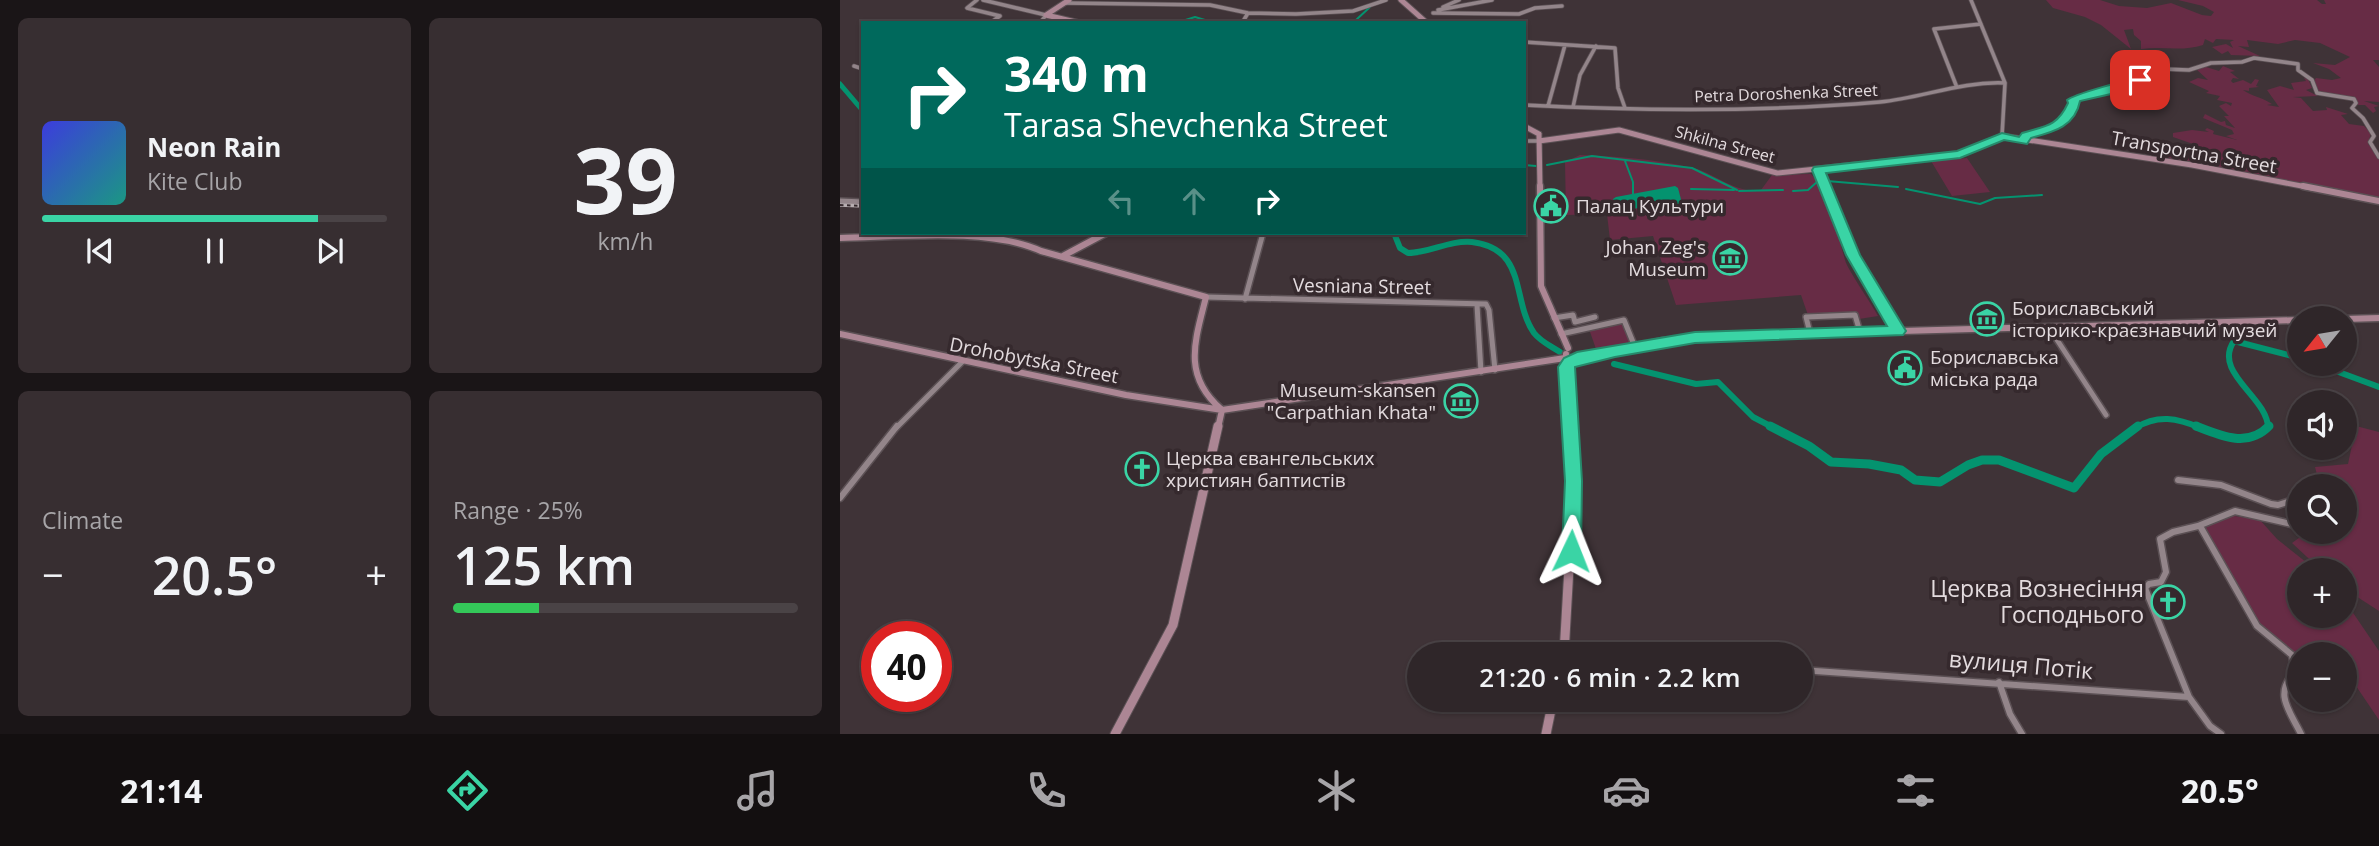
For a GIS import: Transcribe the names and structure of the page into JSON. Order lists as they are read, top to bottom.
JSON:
{
  "streets": {
    "main road": ["Shkilna Street", "Transportna Street", "Drohobytska Street"],
    "street": ["Petra Doroshenka Street", "Vesniana Street", "вулиця Потік"]
  },
  "crossings": [
    ["Shkilna Street", "Transportna Street"]
  ],
  "places": {
    "public building": ["Палац Культури", "Бориславська міська рада"],
    "museum": ["Johan Zeg's Museum", "Бориславський історико-краєзнавчий музей", "Museum-skansen \"Carpathian Khata\""],
    "church": ["Церква євангельських християн баптистів", "Церква Вознесіння Господнього"]
  },
  "north": "bottom left",
  "page": {
    "tile": [
      ["39", "km/h"],
      "Climate",
      ["Range · 25%", "125 km"]
    ],
    "turn": ["340 m", "Tarasa Shevchenka Street"],
    "song": ["Neon Rain", "Kite Club"],
    "map_buttons": ["+", "−"],
    "heat": ["−", "20.5°", "+"],
    "limit": "40",
    "trip": "21:20 · 6 min · 2.2 km",
    "tabs": ["21:14", "20.5°"]
  }
}
